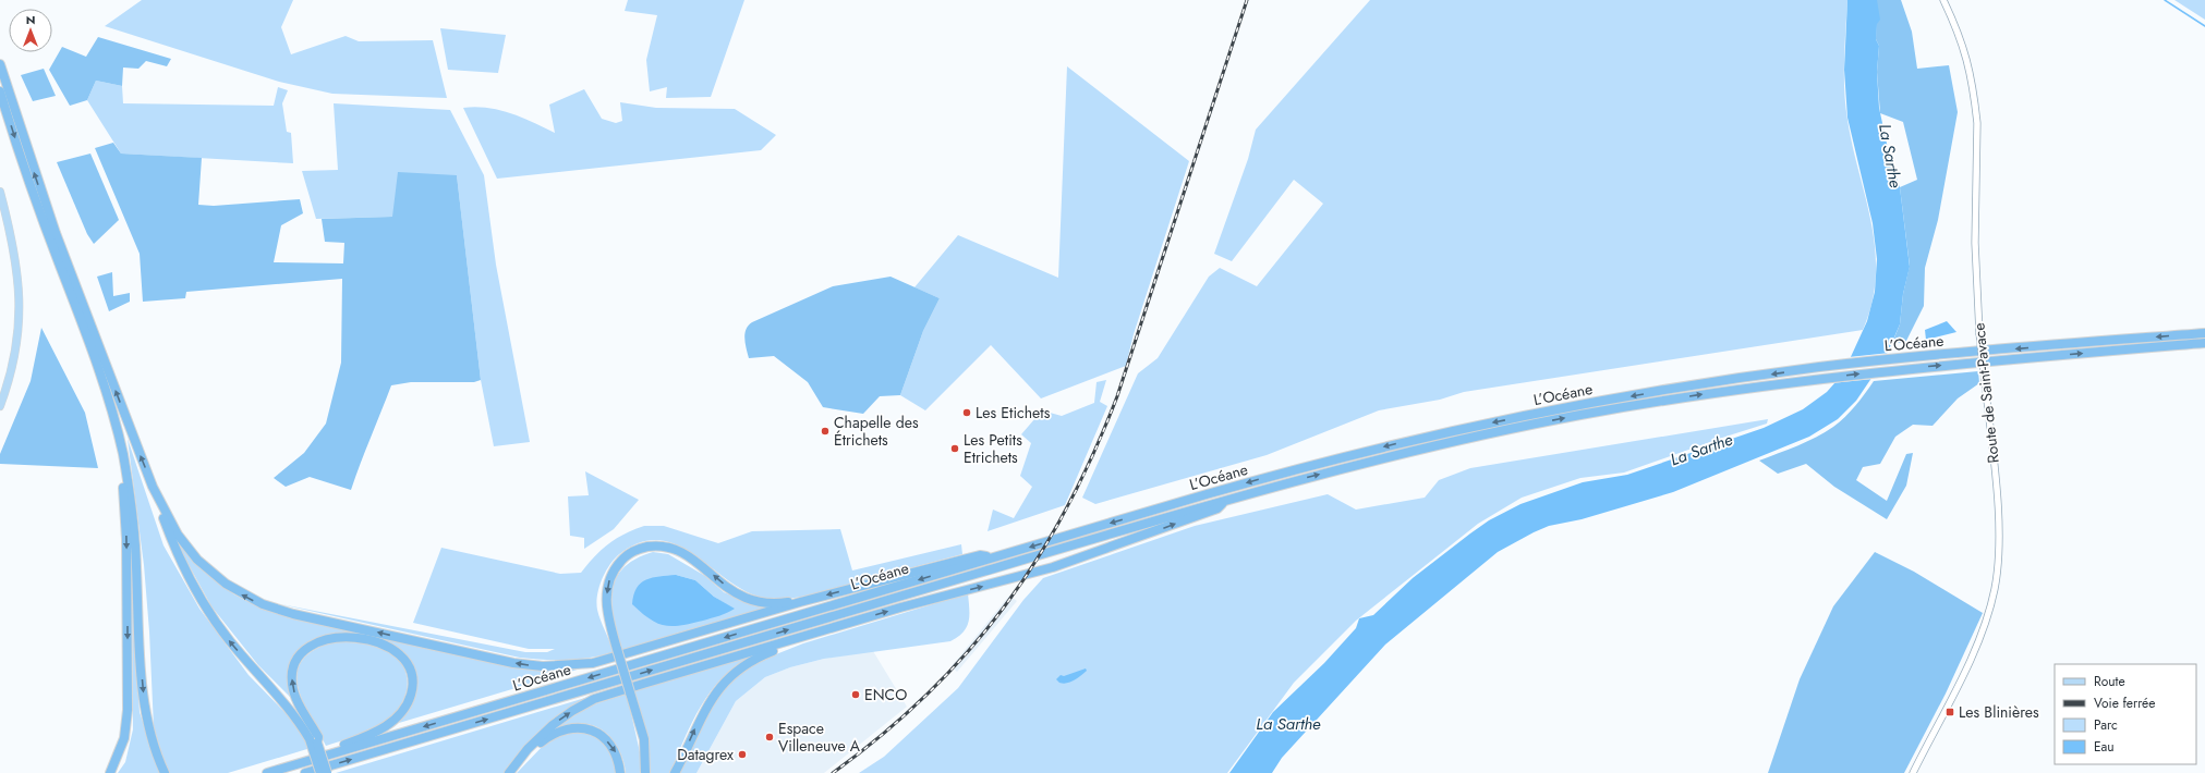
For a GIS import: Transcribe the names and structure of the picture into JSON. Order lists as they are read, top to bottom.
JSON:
{
  "streets": {
    "highway": ["L’Océane"],
    "street": ["Route de Saint-Pavace"]
  },
  "water": ["La Sarthe"],
  "places": {
    "other": [
      "Les Etichets",
      "Chapelle des Étrichets",
      "Les Petits Etrichets",
      "ENCO",
      "Espace Villeneuve A",
      "Datagrex"
    ],
    "transit": ["Les Blinières"]
  },
  "legend": [
    "Route",
    "Voie ferrée",
    "Parc",
    "Eau"
  ],
  "north": "top"
}
